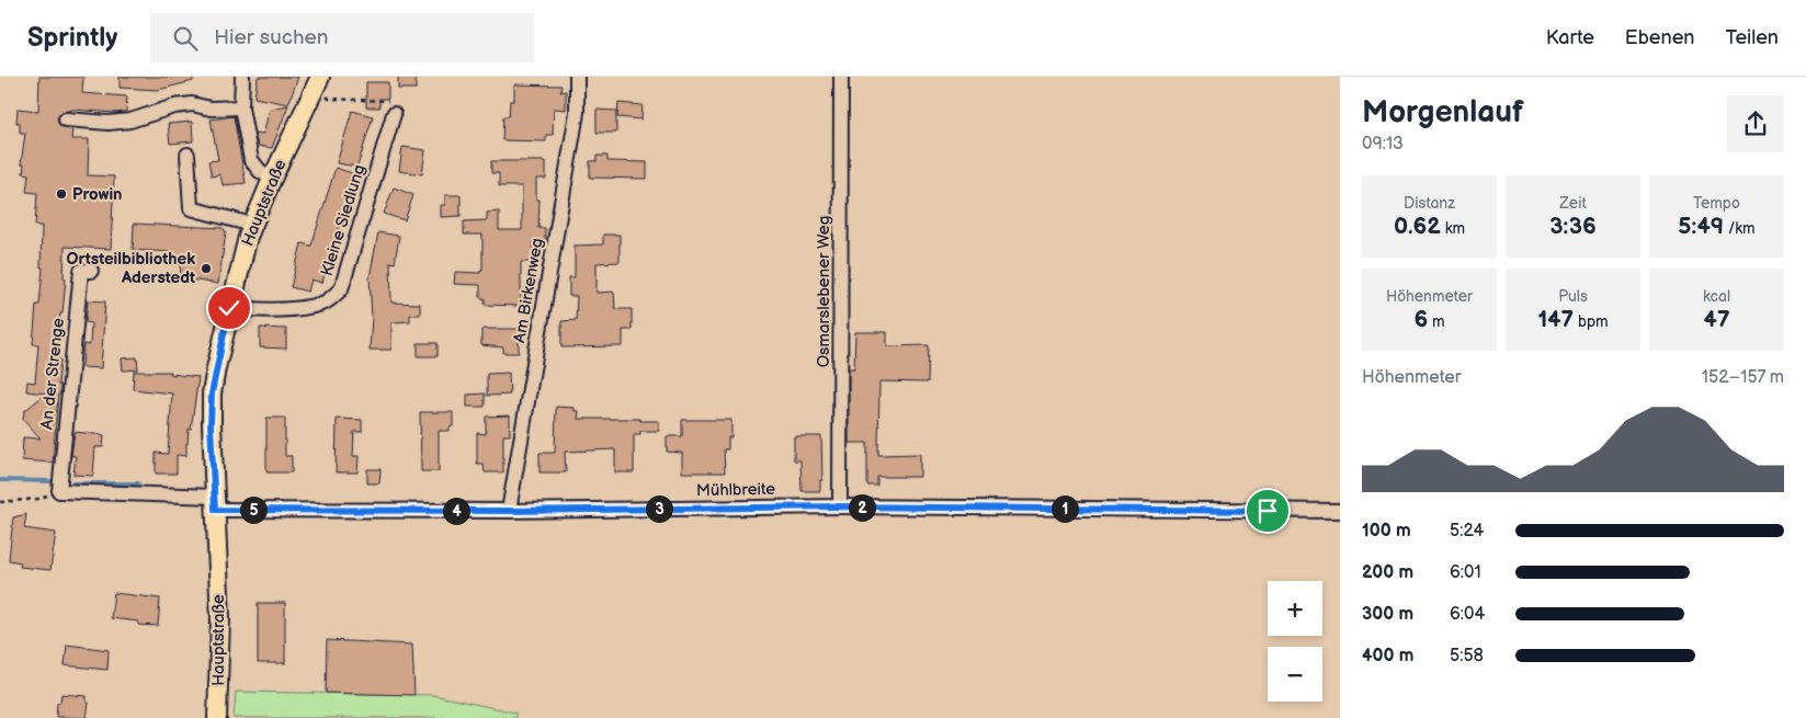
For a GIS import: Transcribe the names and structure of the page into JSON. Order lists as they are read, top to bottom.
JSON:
{
  "streets": {
    "main road": ["Hauptstraße"],
    "street": [
      "Kleine Siedlung",
      "Am Birkenweg",
      "Osmarslebener Weg",
      "An der Strenge",
      "Mühlbreite"
    ]
  },
  "crossings": [
    ["Hauptstraße", "Kleine Siedlung"],
    ["Hauptstraße", "Mühlbreite"],
    ["Am Birkenweg", "Mühlbreite"],
    ["Osmarslebener Weg", "Mühlbreite"]
  ],
  "places": ["Prowin", "Ortsteilbibliothek Aderstedt"],
  "page": {
    "header": "Sprintly",
    "search": "Hier suchen",
    "nav": ["Karte", "Ebenen", "Teilen"],
    "heading": ["Morgenlauf", "09:13"],
    "stats": [
      ["Distanz", "0.62 km"],
      ["Zeit", "3:36"],
      ["Tempo", "5:49 /km"],
      ["Höhenmeter", "6 m"],
      ["Puls", "147 bpm"],
      ["kcal", "47"]
    ],
    "chart": ["Höhenmeter", "152–157 m"],
    "pins": [
      "2",
      "1",
      "3",
      "5",
      "4"
    ],
    "list": [
      {
        "name": "100 m",
        "note": "5:24"
      },
      {
        "name": "200 m",
        "note": "6:01"
      },
      {
        "name": "300 m",
        "note": "6:04"
      },
      {
        "name": "400 m",
        "note": "5:58"
      }
    ],
    "map_buttons": ["+", "−"]
  }
}
